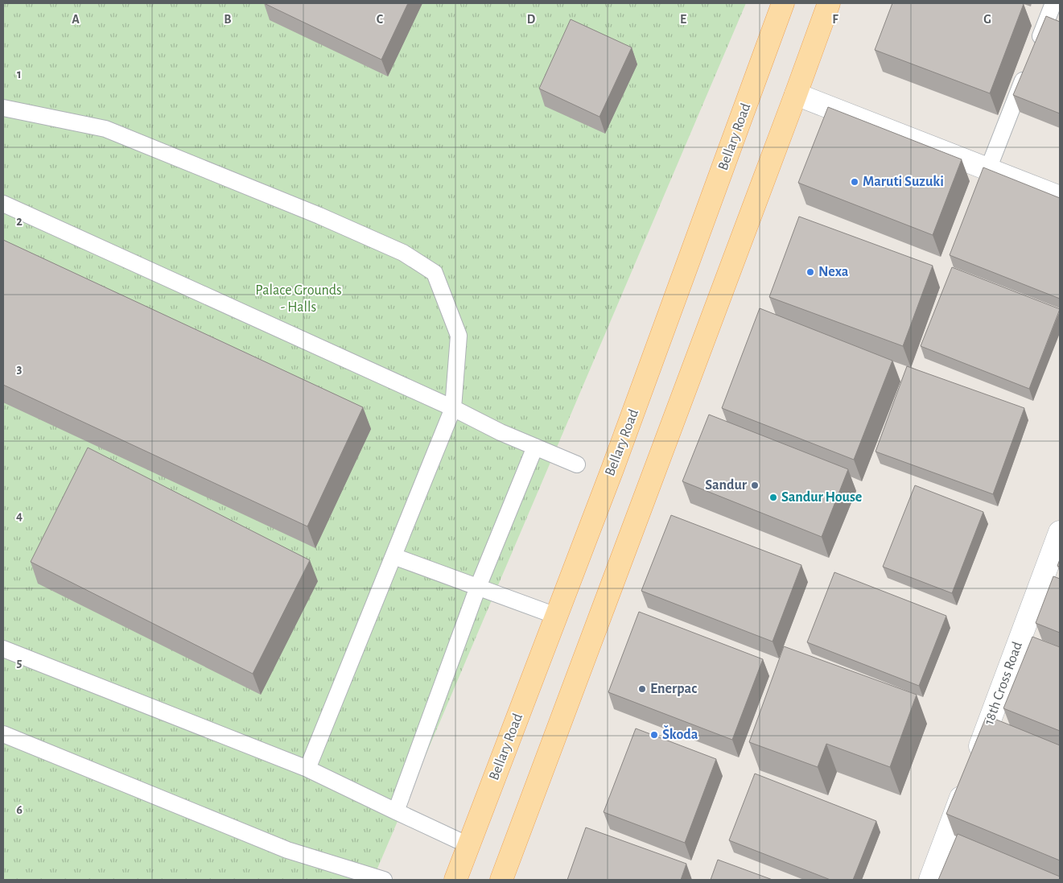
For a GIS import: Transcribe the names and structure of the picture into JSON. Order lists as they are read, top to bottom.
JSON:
{
  "streets": {
    "main road": ["Bellary Road"],
    "street": ["18th Cross Road"]
  },
  "parks": ["Palace Grounds - Halls"],
  "places": [
    "Maruti Suzuki",
    "Nexa",
    "Sandur",
    "Sandur House",
    "Enerpac",
    "Škoda"
  ],
  "grid": {
    "columns": [
      "A",
      "B",
      "C",
      "D",
      "E",
      "F",
      "G"
    ],
    "rows": [
      "1",
      "2",
      "3",
      "4",
      "5",
      "6"
    ]
  }
}
